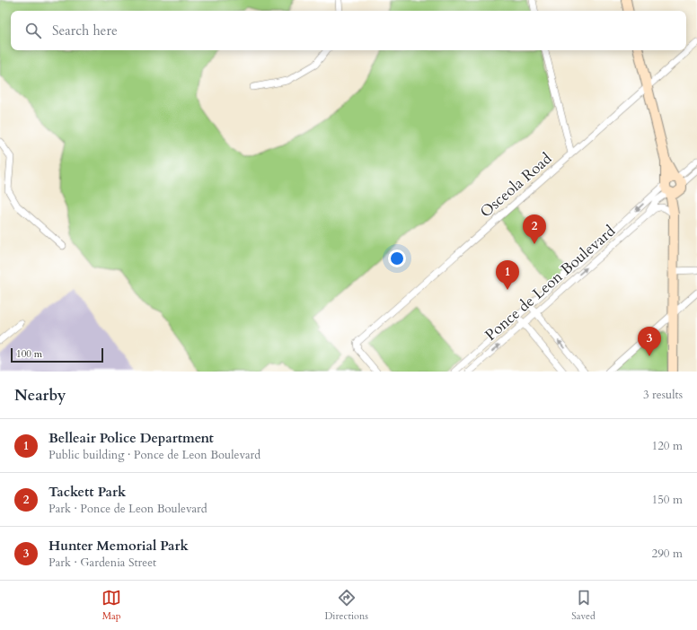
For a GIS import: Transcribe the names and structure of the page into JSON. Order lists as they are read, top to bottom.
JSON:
{
  "streets": {
    "street": ["Osceola Road", "Ponce de Leon Boulevard"]
  },
  "scale_bar": "100 m",
  "page": {
    "search": "Search here",
    "pins": ["2", "1", "3"],
    "scale": "100 m",
    "heading": ["Nearby", "3 results"],
    "list": [
      {
        "mark": "1",
        "name": "Belleair Police Department",
        "note": "Public building · Ponce de Leon Boulevard",
        "value": "120 m"
      },
      {
        "mark": "2",
        "name": "Tackett Park",
        "note": "Park · Ponce de Leon Boulevard",
        "value": "150 m"
      },
      {
        "mark": "3",
        "name": "Hunter Memorial Park",
        "note": "Park · Gardenia Street",
        "value": "290 m"
      }
    ],
    "nav": ["Map", "Directions", "Saved"]
  }
}
